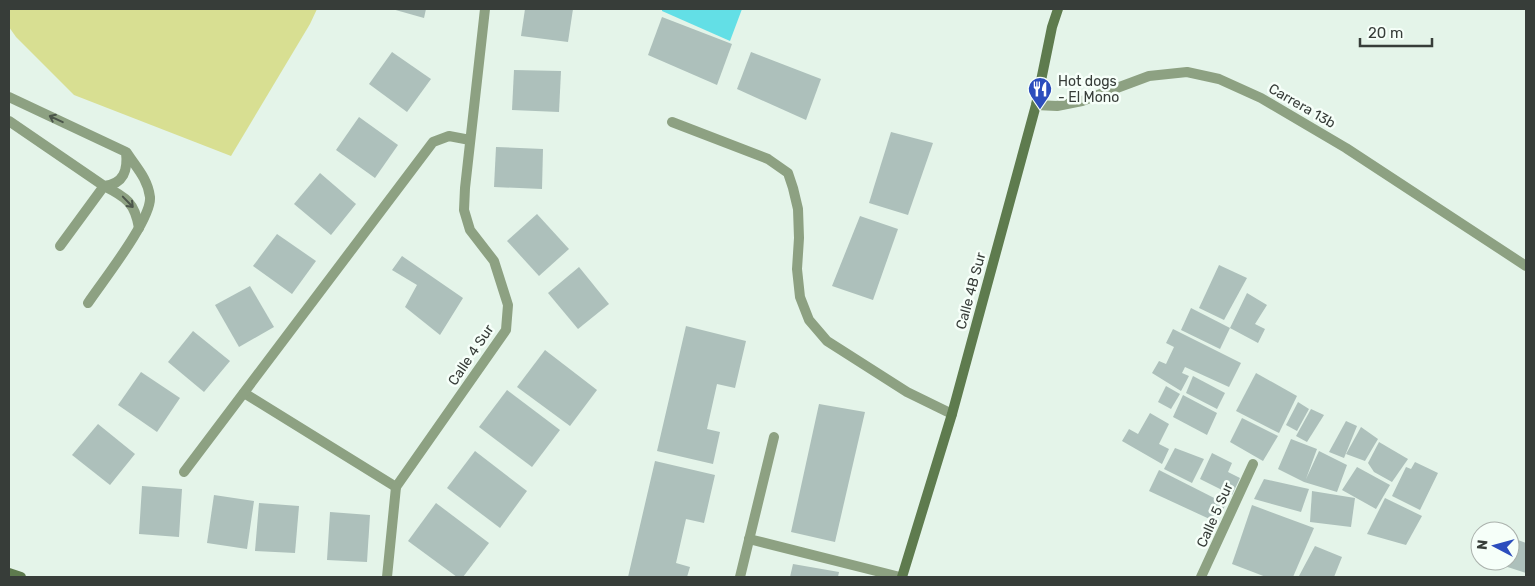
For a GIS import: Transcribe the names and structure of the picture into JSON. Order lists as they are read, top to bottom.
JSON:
{
  "streets": {
    "street": [
      "Carrera 13b",
      "Calle 4B Sur",
      "Calle 4 Sur",
      "Calle 5 Sur"
    ]
  },
  "crossings": [
    ["Carrera 13b", "Calle 4B Sur"]
  ],
  "places": {
    "restaurant": ["Hot dogs - El Mono"]
  },
  "scale_bar": "20 m",
  "north": "left"
}
